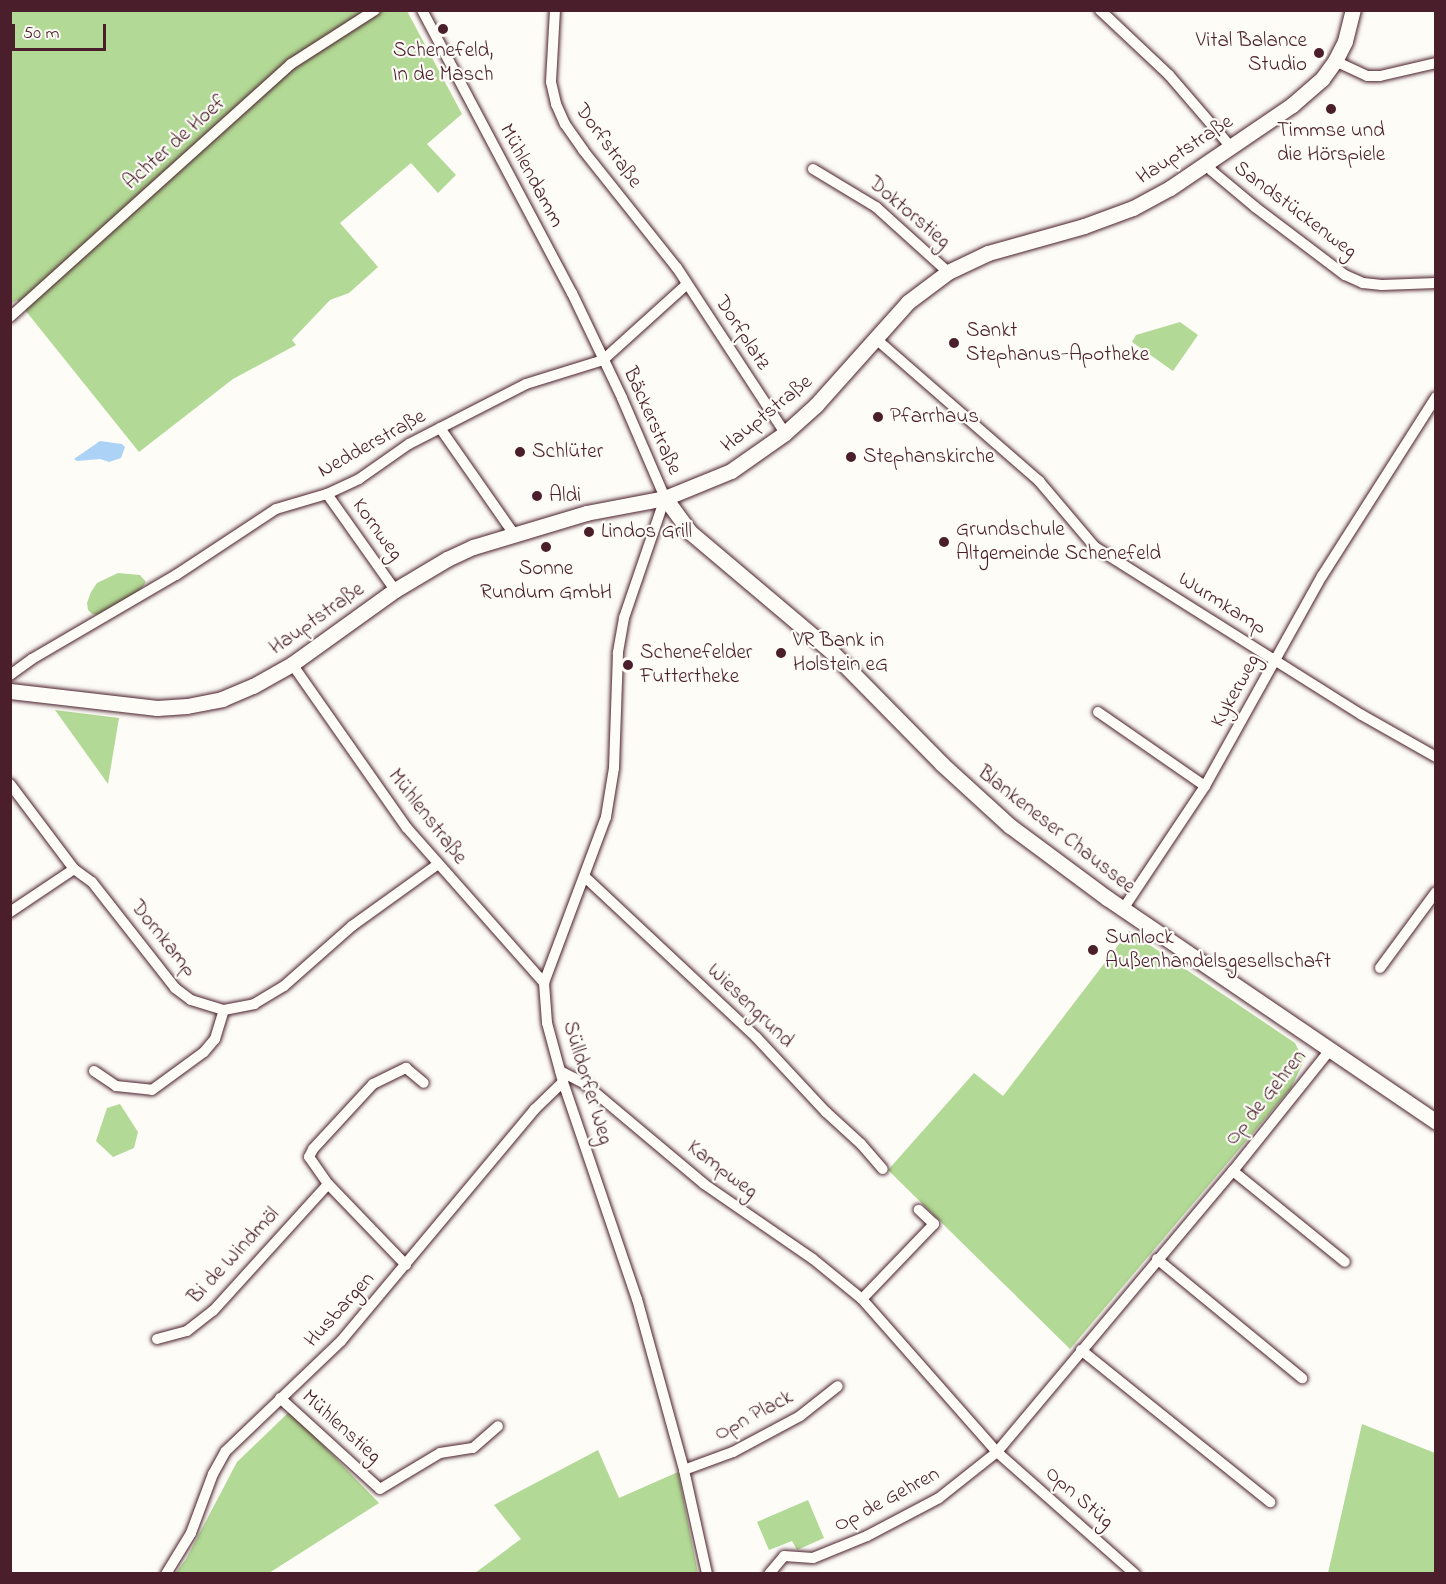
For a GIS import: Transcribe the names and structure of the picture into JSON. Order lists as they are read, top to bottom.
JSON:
{
  "streets": {
    "main road": ["Hauptstraße", "Blankeneser Chaussee"],
    "street": [
      "Achter de Hoef",
      "Dorfstraße",
      "Mühlendamm",
      "Sandstückenweg",
      "Doktorstieg",
      "Dorfplatz",
      "Bäckerstraße",
      "Nedderstraße",
      "Kornweg",
      "Wurmkamp",
      "Kykerweg",
      "Mühlenstraße",
      "Dornkamp",
      "Wiesengrund",
      "Sülldorfer Weg",
      "Op de Gehren",
      "Kampweg",
      "Bi de Windmöl",
      "Husbargen",
      "Opn Plack",
      "Mühlenstieg",
      "Opn Stüg"
    ]
  },
  "crossings": [
    ["Dorfstraße", "Dorfplatz"],
    ["Dorfstraße", "Nedderstraße"],
    ["Hauptstraße", "Sandstückenweg"],
    ["Hauptstraße", "Doktorstieg"],
    ["Hauptstraße", "Dorfplatz"],
    ["Hauptstraße", "Bäckerstraße"],
    ["Hauptstraße", "Kornweg"],
    ["Hauptstraße", "Wurmkamp"],
    ["Hauptstraße", "Mühlenstraße"],
    ["Hauptstraße", "Blankeneser Chaussee"],
    ["Hauptstraße", "Sülldorfer Weg"],
    ["Mühlendamm", "Bäckerstraße"],
    ["Mühlendamm", "Nedderstraße"],
    ["Dorfplatz", "Nedderstraße"],
    ["Bäckerstraße", "Nedderstraße"],
    ["Bäckerstraße", "Blankeneser Chaussee"],
    ["Bäckerstraße", "Sülldorfer Weg"],
    ["Nedderstraße", "Kornweg"],
    ["Wurmkamp", "Kykerweg"],
    ["Kykerweg", "Blankeneser Chaussee"],
    ["Mühlenstraße", "Dornkamp"],
    ["Mühlenstraße", "Sülldorfer Weg"],
    ["Blankeneser Chaussee", "Sülldorfer Weg"],
    ["Blankeneser Chaussee", "Op de Gehren"],
    ["Wiesengrund", "Sülldorfer Weg"],
    ["Sülldorfer Weg", "Kampweg"],
    ["Sülldorfer Weg", "Husbargen"],
    ["Sülldorfer Weg", "Opn Plack"],
    ["Op de Gehren", "Kampweg"],
    ["Op de Gehren", "Opn Stüg"],
    ["Kampweg", "Husbargen"],
    ["Kampweg", "Opn Stüg"],
    ["Husbargen", "Mühlenstieg"]
  ],
  "places": [
    "Schenefeld, In de Masch",
    "Vital Balance Studio",
    "Timmse und die Hörspiele",
    "Sankt Stephanus-Apotheke",
    "Pfarrhaus",
    "Schlüter",
    "Stephanskirche",
    "Aldi",
    "Lindos Grill",
    "Grundschule Altgemeinde Schenefeld",
    "Sonne Rundum GmbH",
    "VR Bank in Holstein eG",
    "Schenefelder Futtertheke",
    "Sunlock Außenhandelsgesellschaft"
  ],
  "scale_bar": "50 m"
}
